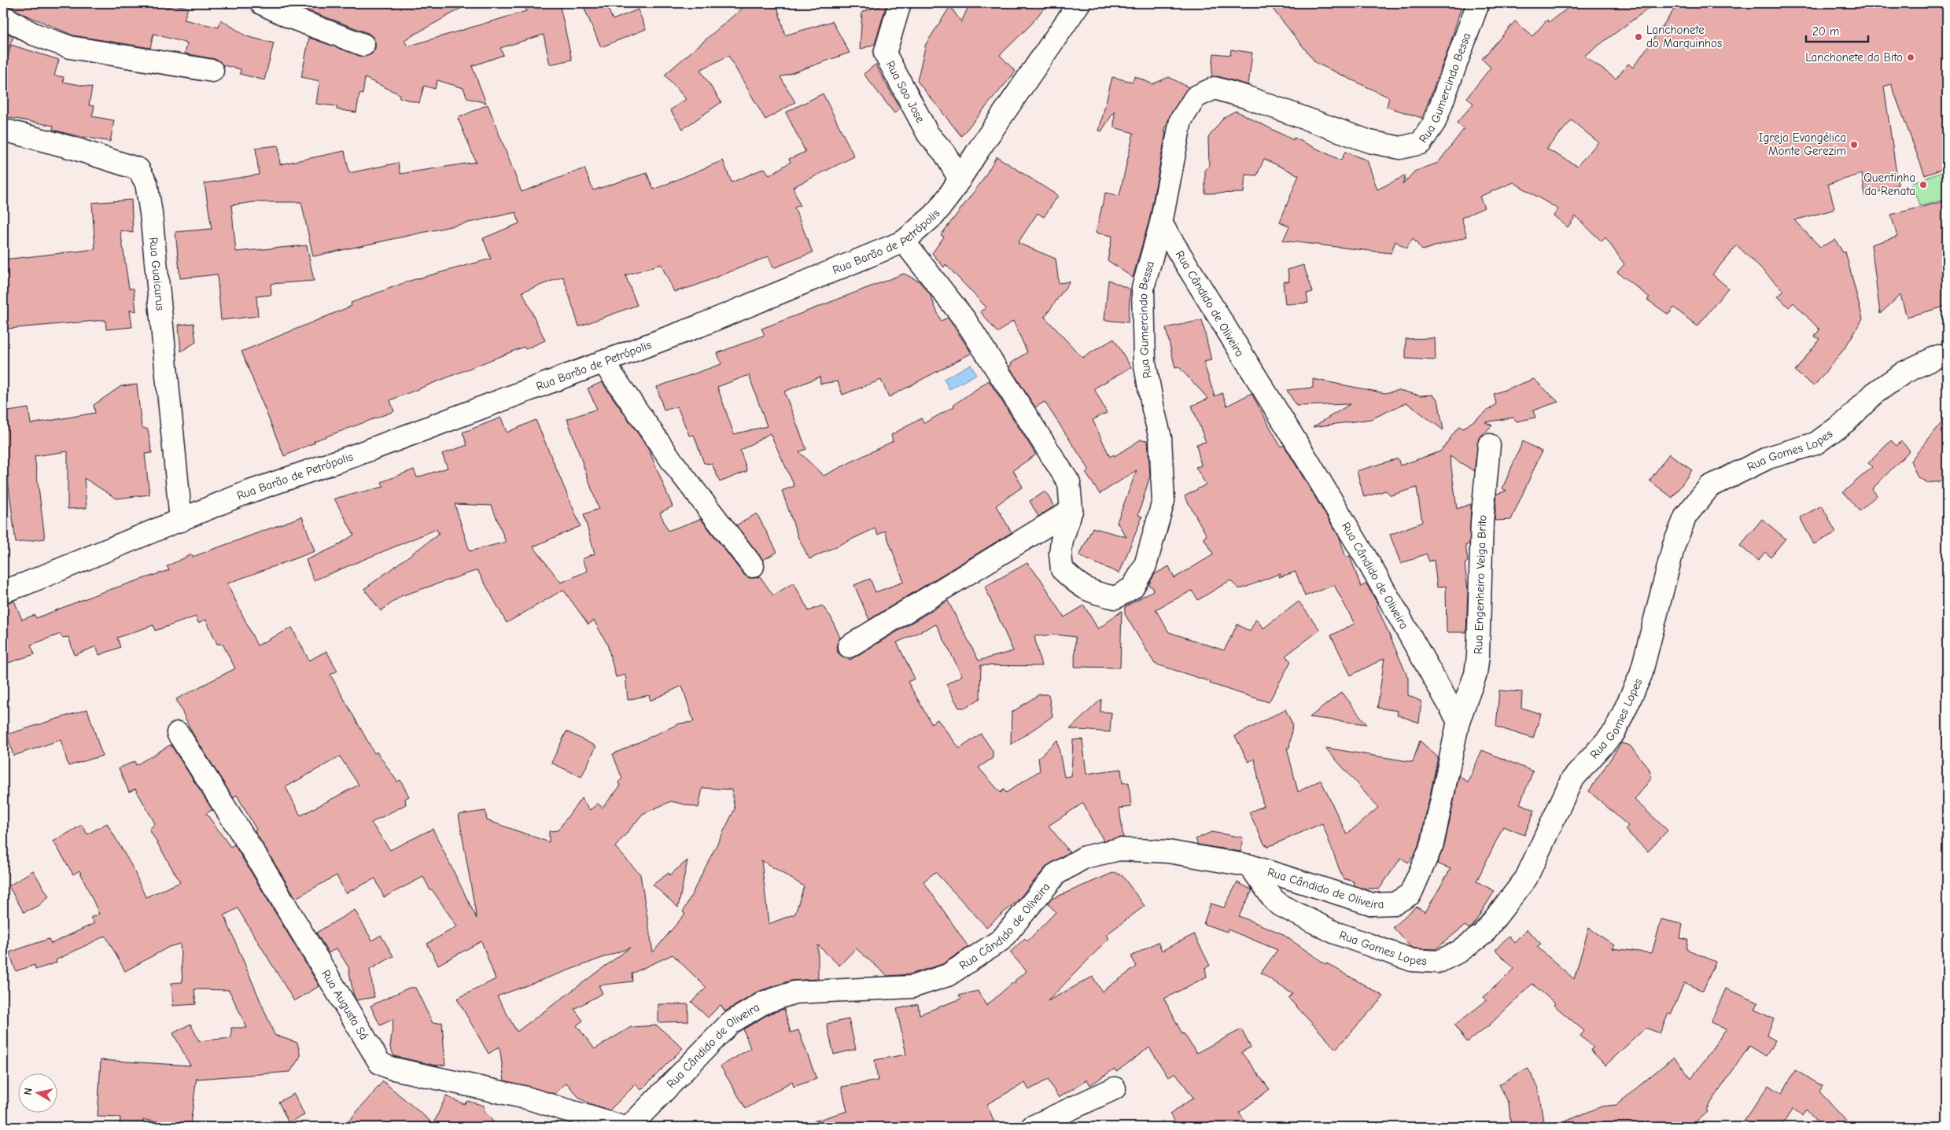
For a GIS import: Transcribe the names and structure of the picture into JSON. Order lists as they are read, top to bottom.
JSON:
{
  "streets": {
    "street": [
      "Rua Gumercindo Bessa",
      "Rua Sao Jose",
      "Rua Barão de Petrópolis",
      "Rua Guaicurus",
      "Rua Cândido de Oliveira",
      "Rua Gomes Lopes",
      "Rua Engenheiro Veiga Brito",
      "Rua Augusta Sá"
    ]
  },
  "crossings": [
    ["Rua Gumercindo Bessa", "Rua Barão de Petrópolis"],
    ["Rua Gumercindo Bessa", "Rua Cândido de Oliveira"],
    ["Rua Sao Jose", "Rua Barão de Petrópolis"],
    ["Rua Barão de Petrópolis", "Rua Guaicurus"],
    ["Rua Cândido de Oliveira", "Rua Gomes Lopes"],
    ["Rua Cândido de Oliveira", "Rua Engenheiro Veiga Brito"]
  ],
  "places": [
    "Lanchonete do Marquinhos",
    "Lanchonete da Bito",
    "Igreja Evangélica Monte Gerezim",
    "Quentinha da Renata"
  ],
  "scale_bar": "20 m",
  "north": "left"
}
